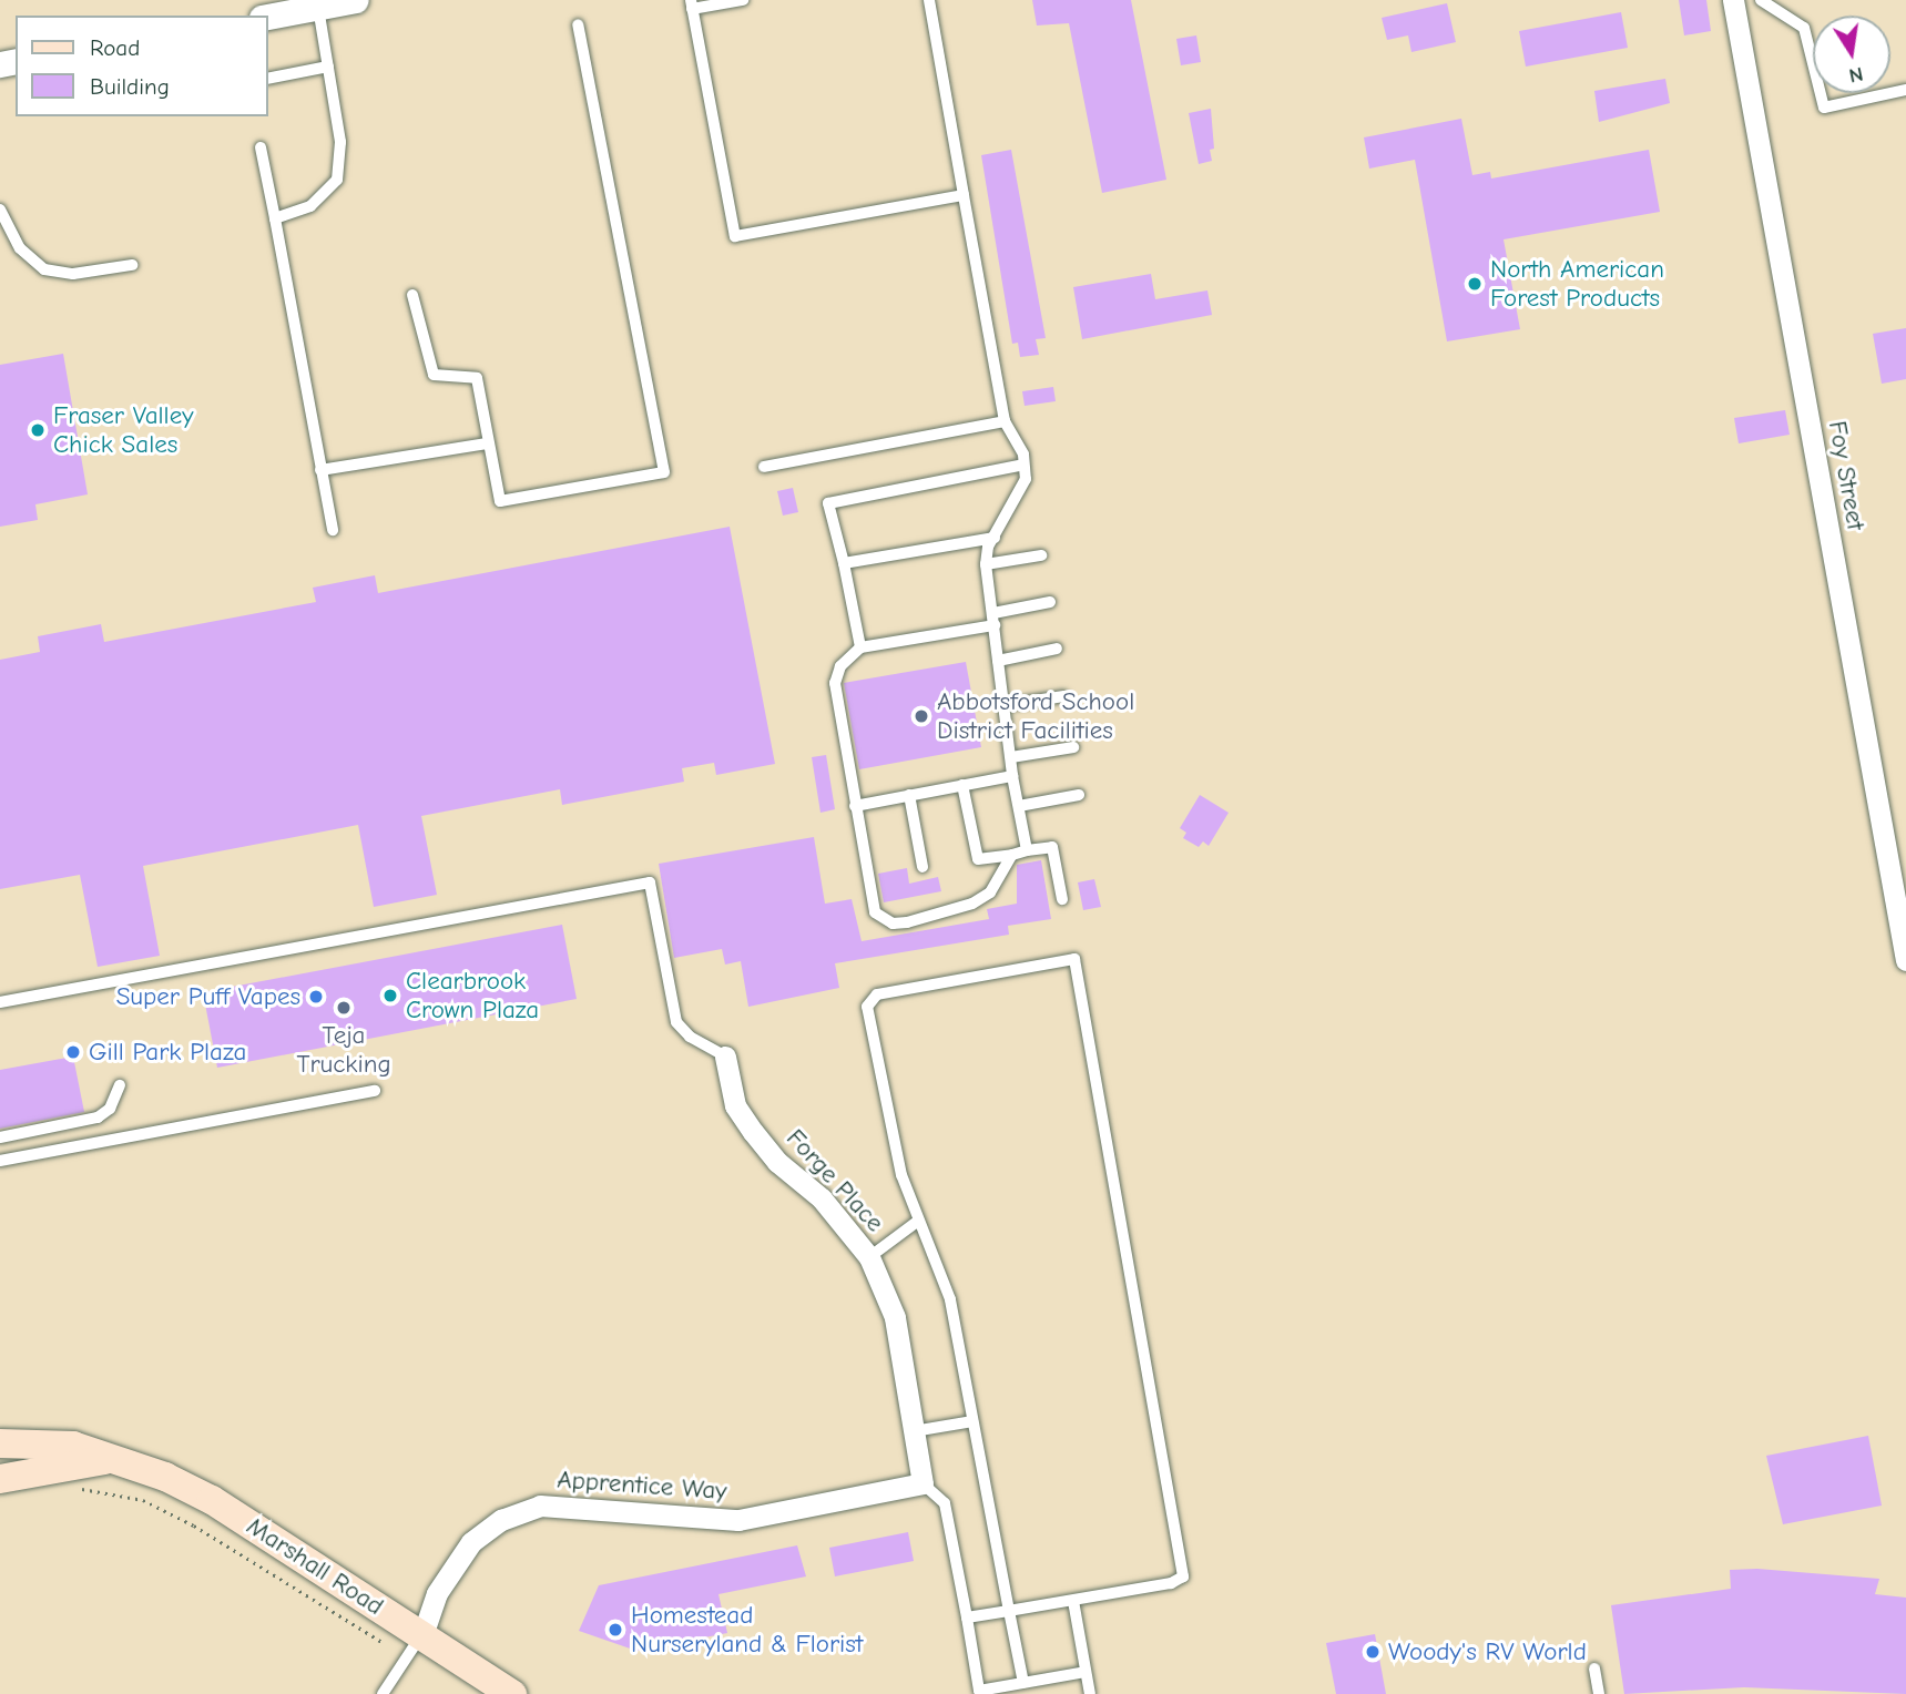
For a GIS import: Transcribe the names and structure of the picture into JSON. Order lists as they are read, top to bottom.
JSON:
{
  "streets": {
    "main road": ["Marshall Road"],
    "street": ["Foy Street", "Forge Place", "Apprentice Way"]
  },
  "crossings": [
    ["Forge Place", "Apprentice Way"],
    ["Apprentice Way", "Marshall Road"]
  ],
  "places": [
    "North American Forest Products",
    "Fraser Valley Chick Sales",
    "Abbotsford School District Facilities",
    "Clearbrook Crown Plaza",
    "Super Puff Vapes",
    "Teja Trucking",
    "Gill Park Plaza",
    "Homestead Nurseryland & Florist",
    "Woody's RV World"
  ],
  "legend": ["Road", "Building"],
  "north": "bottom"
}
